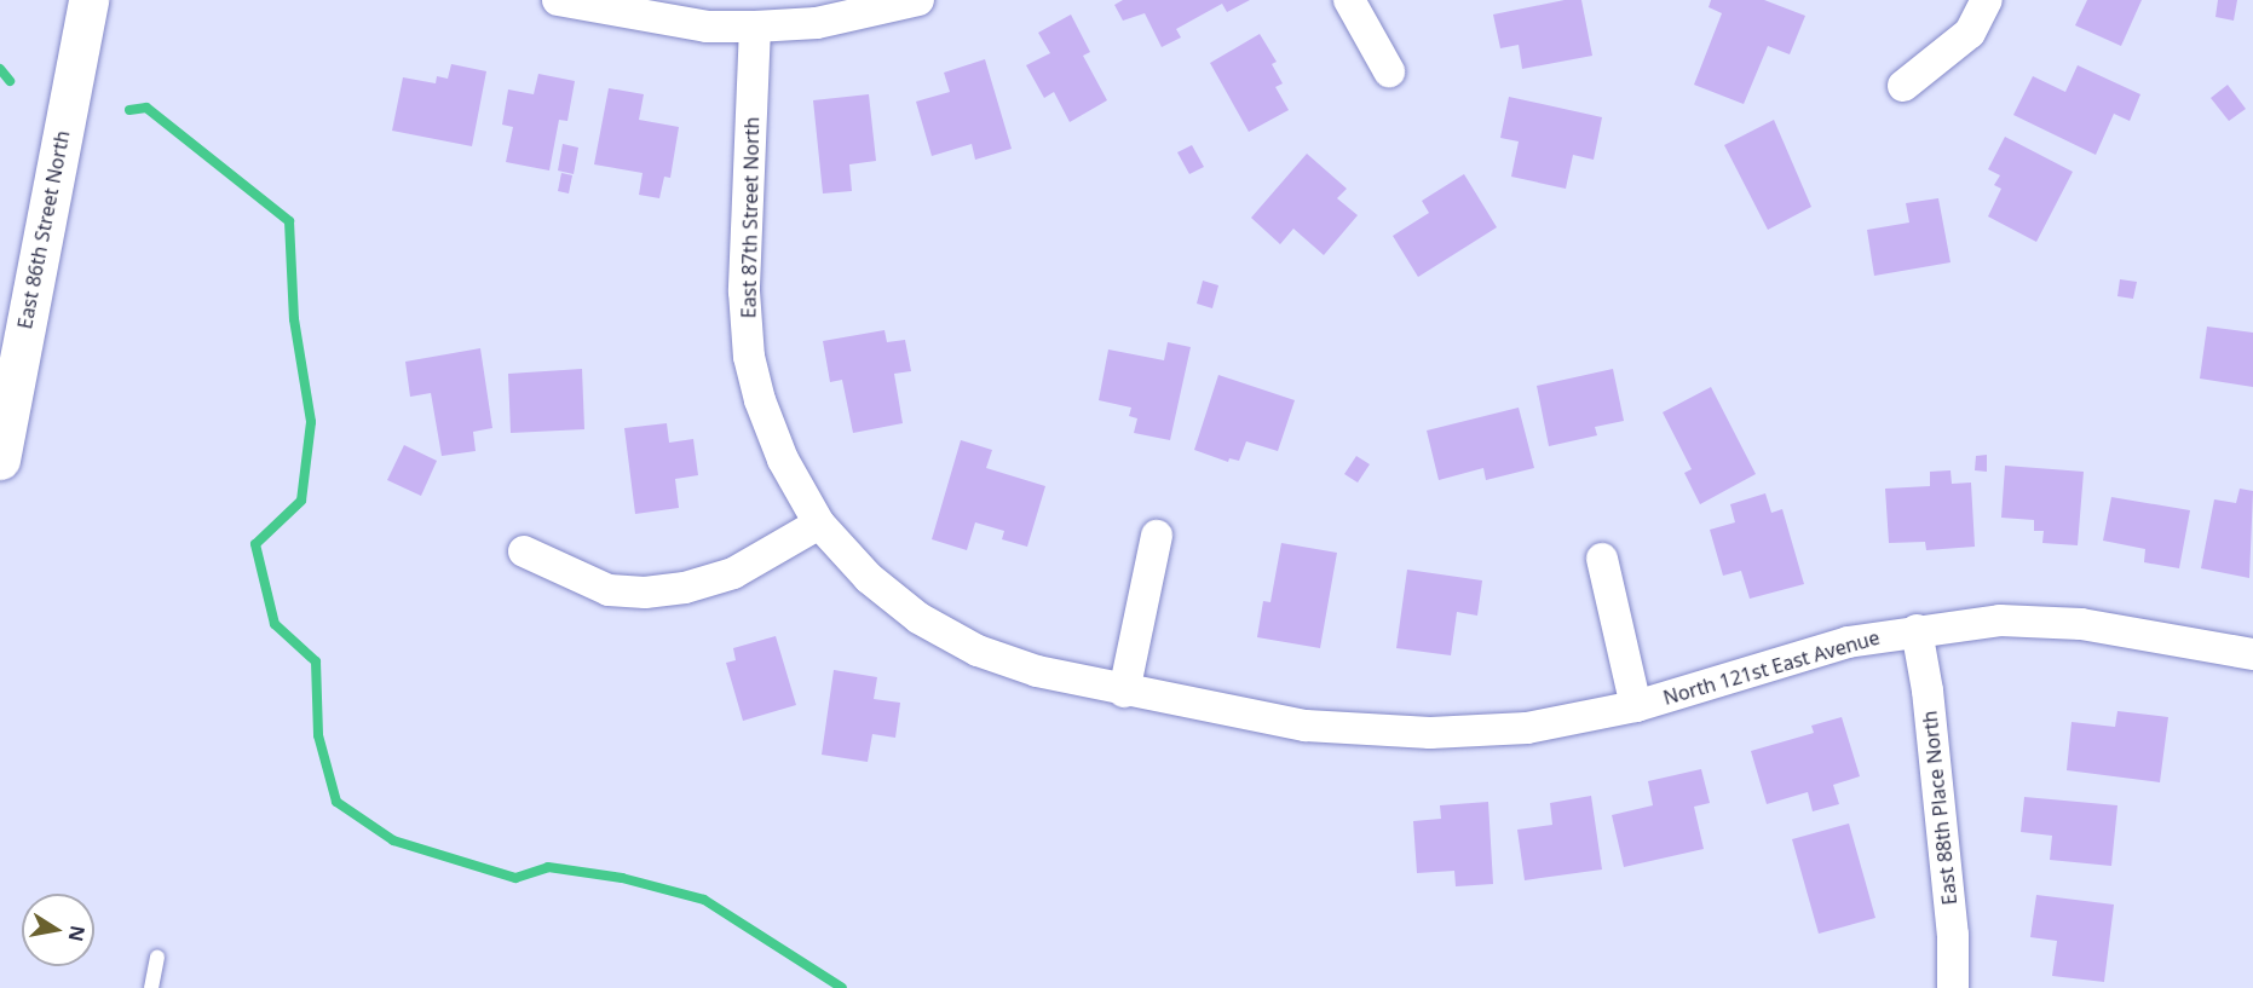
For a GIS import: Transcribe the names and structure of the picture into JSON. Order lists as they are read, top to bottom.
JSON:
{
  "streets": {
    "main road": ["East 86th Street North"],
    "street": ["East 87th Street North", "North 121st East Avenue", "East 88th Place North"]
  },
  "crossings": [
    ["East 87th Street North", "North 121st East Avenue"],
    ["North 121st East Avenue", "East 88th Place North"]
  ],
  "north": "right"
}
